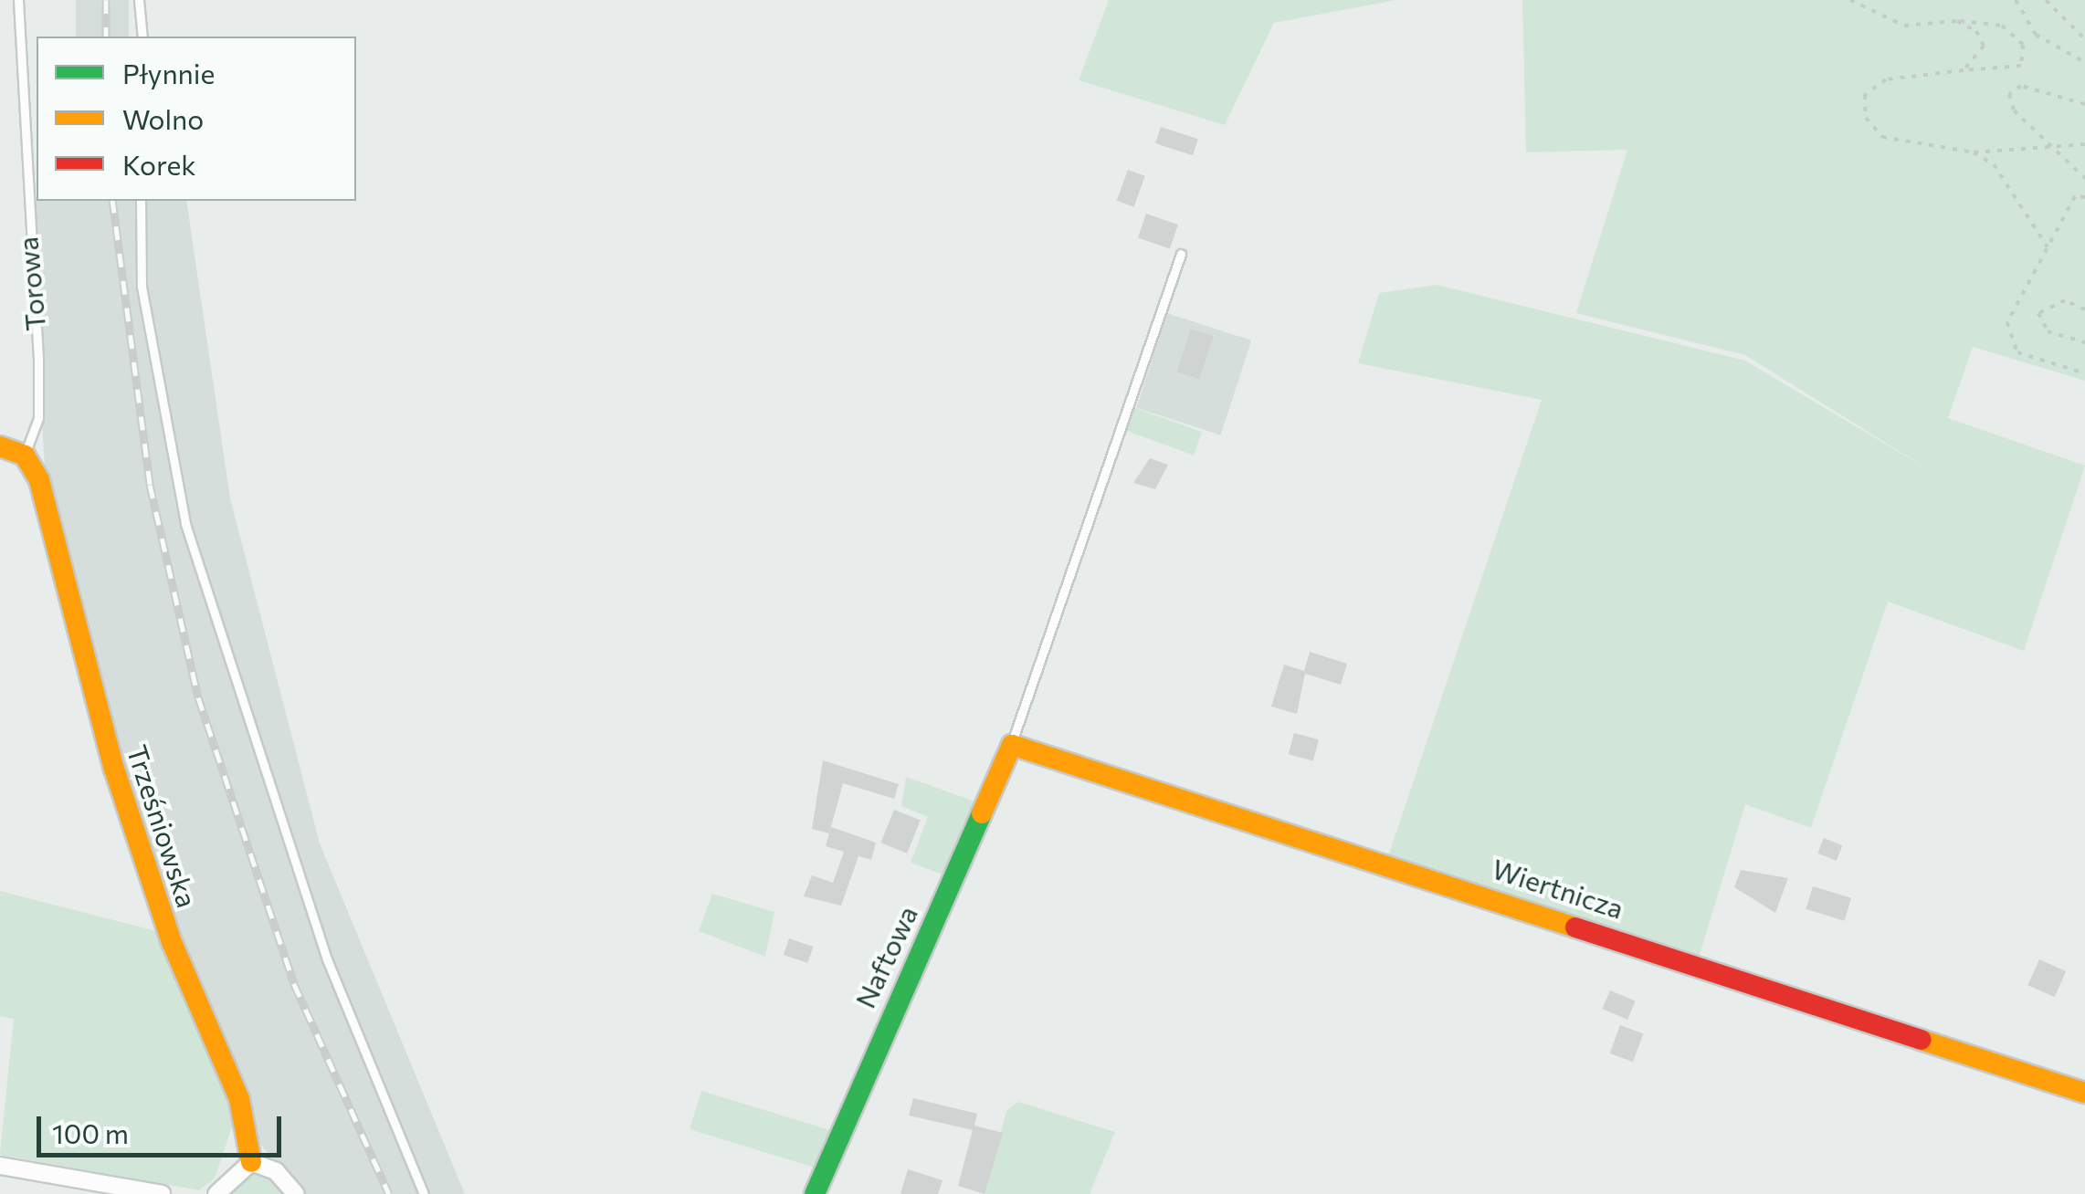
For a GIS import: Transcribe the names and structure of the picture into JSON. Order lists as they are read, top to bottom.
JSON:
{
  "streets": {
    "street": ["Trześniowska", "Wiertnicza", "Naftowa"],
    "lane": ["Torowa"]
  },
  "crossings": [
    ["Torowa", "Trześniowska"],
    ["Wiertnicza", "Naftowa"]
  ],
  "legend": ["Płynnie", "Wolno", "Korek"],
  "scale_bar": "100 m"
}
